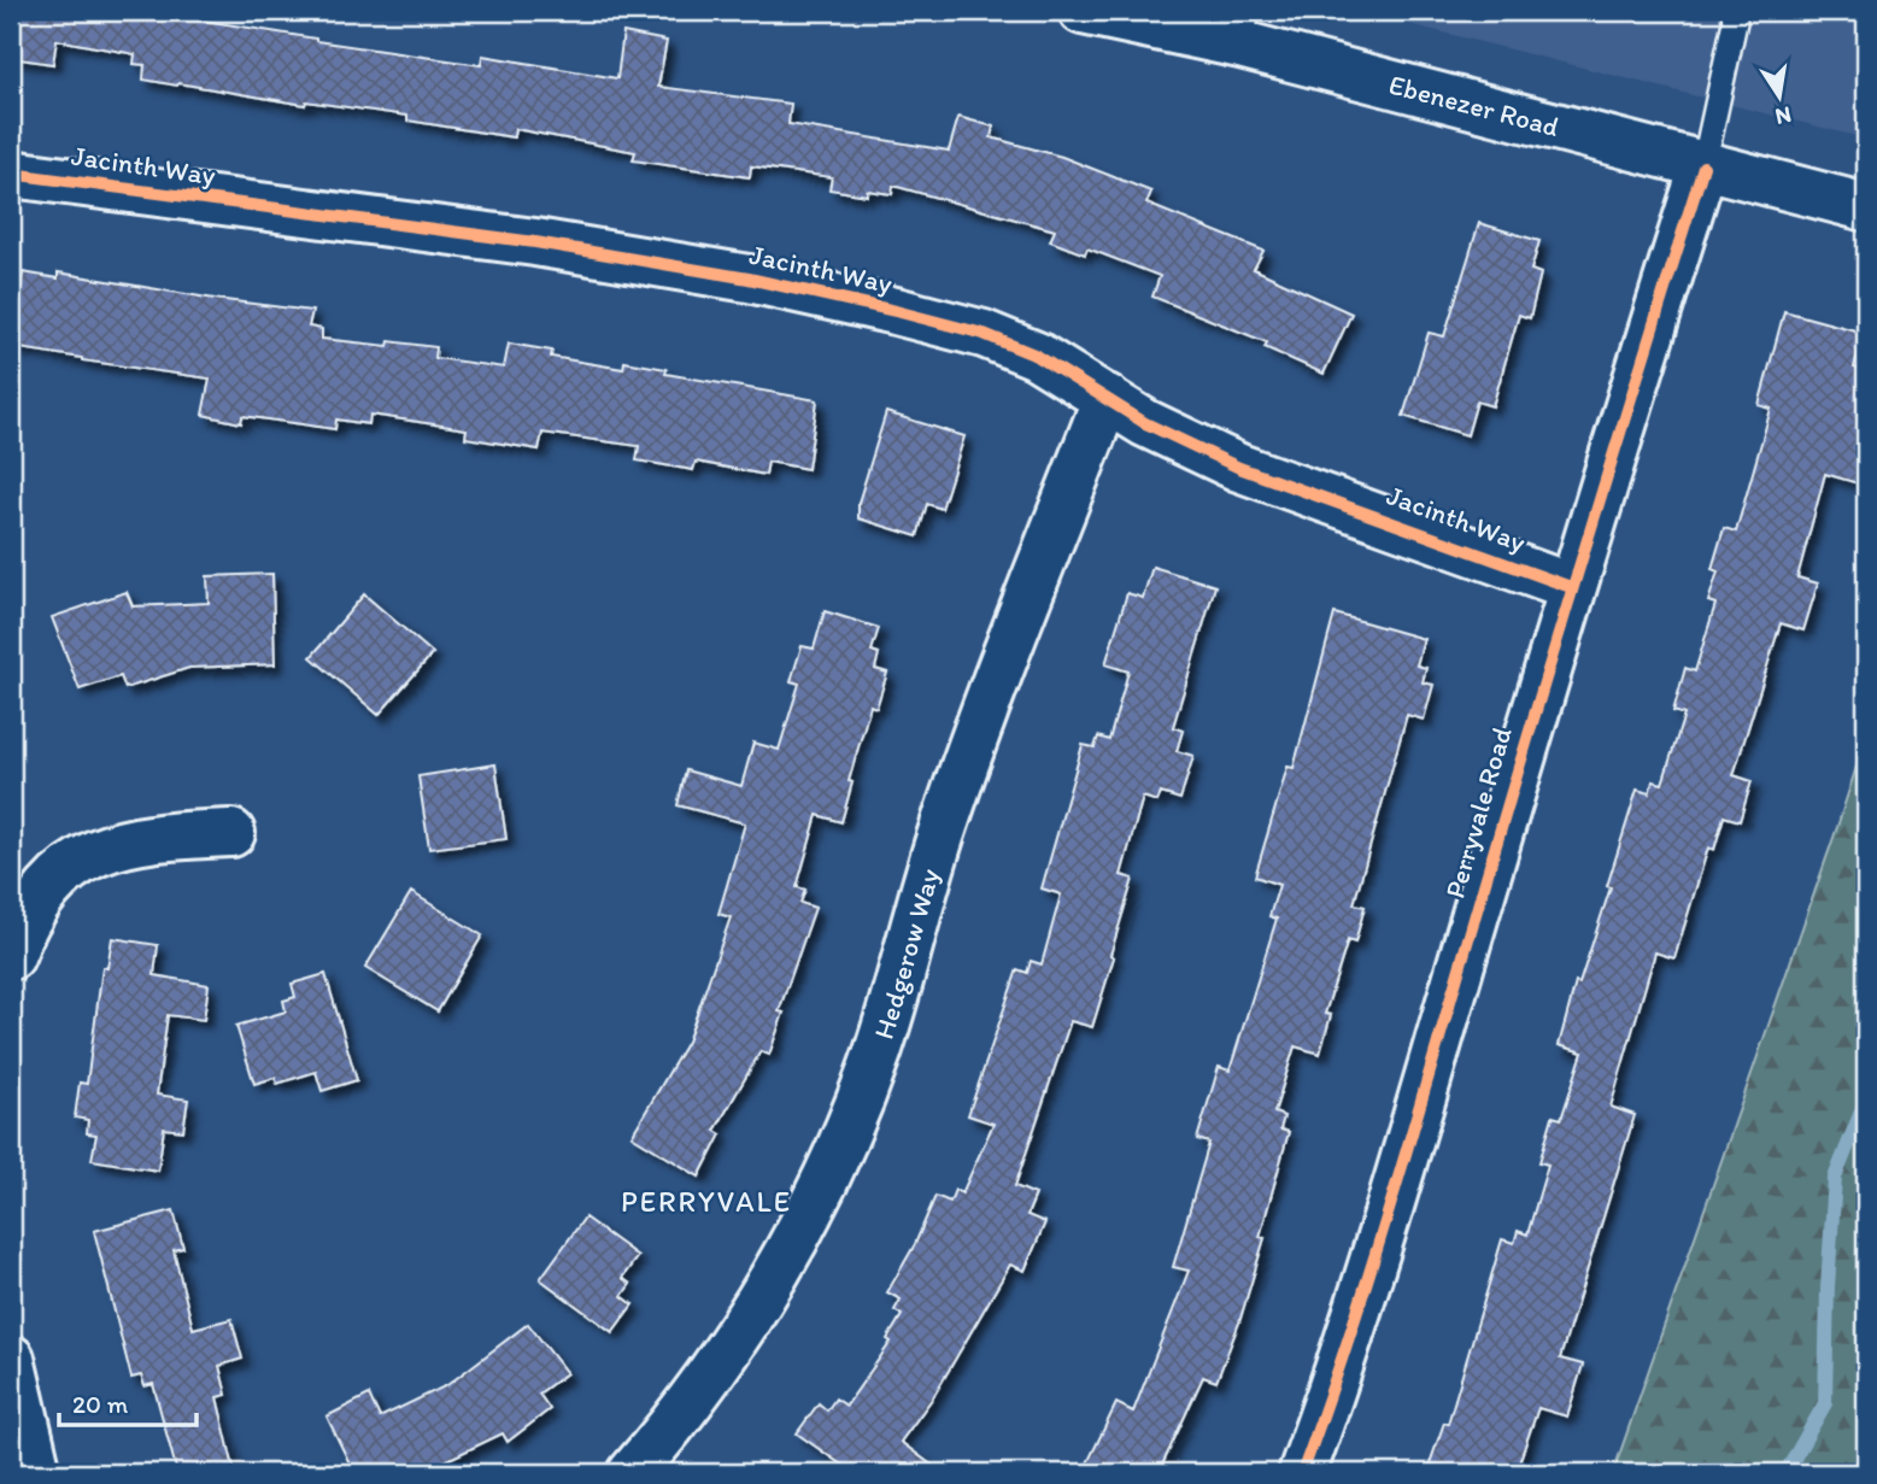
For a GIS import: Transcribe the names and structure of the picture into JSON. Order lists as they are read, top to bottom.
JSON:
{
  "streets": {
    "street": [
      "Ebenezer Road",
      "Jacinth Way",
      "Perryvale Road",
      "Hedgerow Way"
    ]
  },
  "crossings": [
    ["Ebenezer Road", "Perryvale Road"],
    ["Jacinth Way", "Perryvale Road"],
    ["Jacinth Way", "Hedgerow Way"]
  ],
  "districts": ["PERRYVALE"],
  "scale_bar": "20 m",
  "north": "bottom"
}
